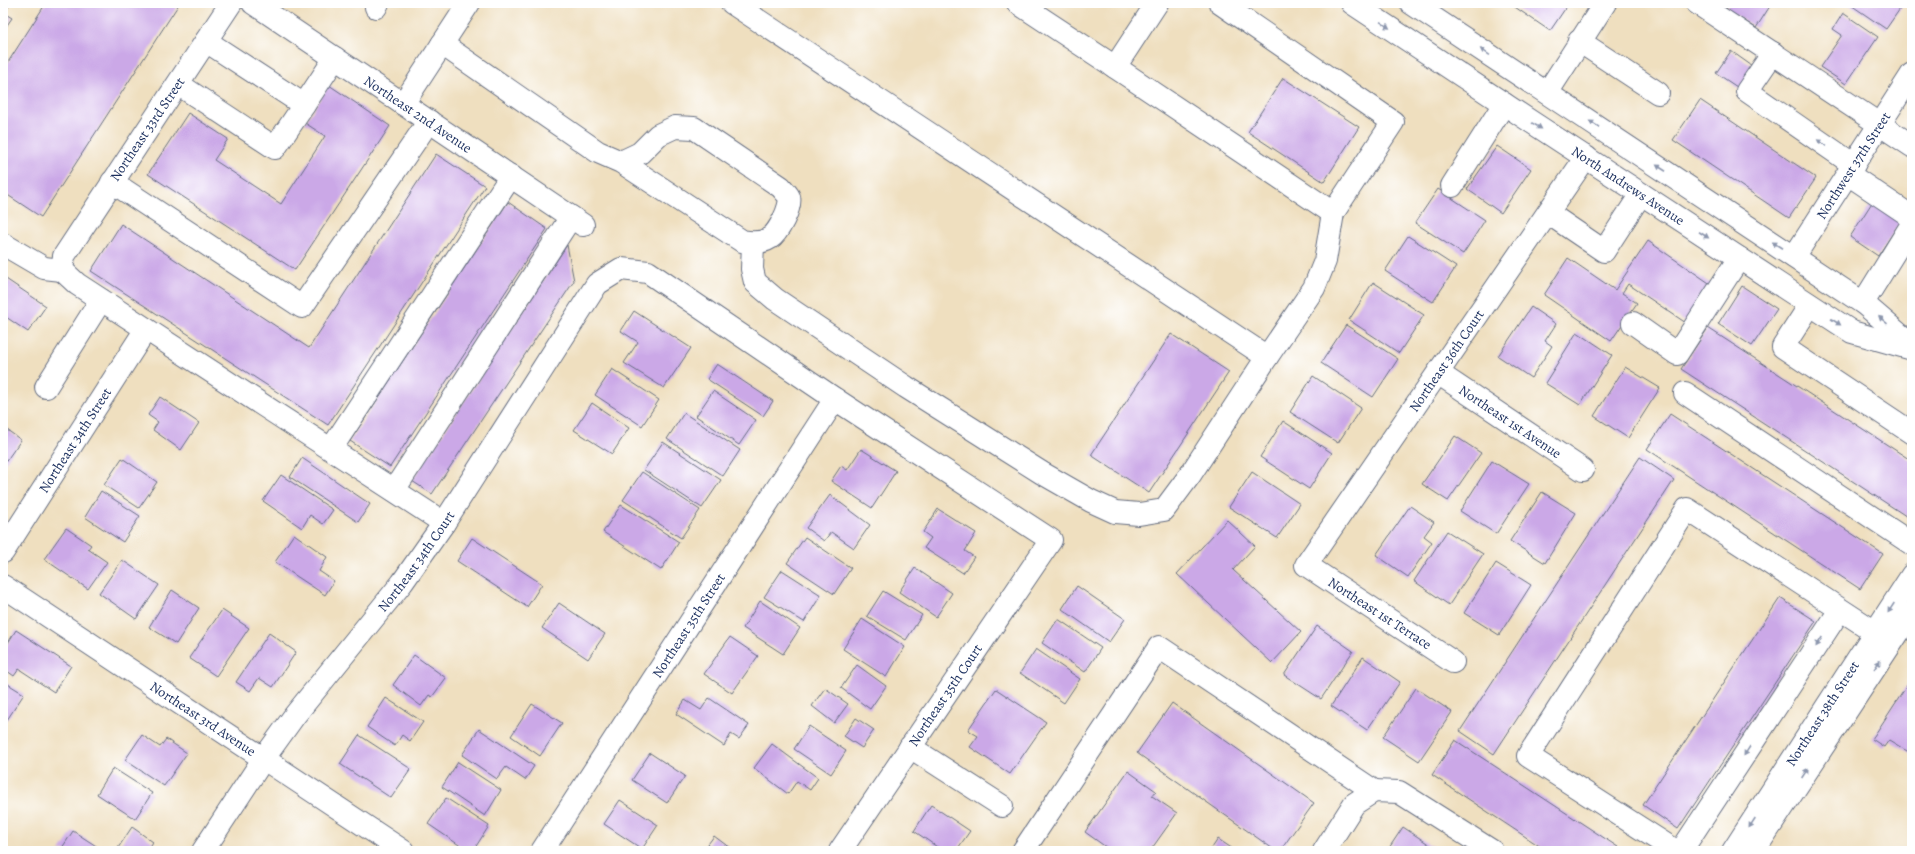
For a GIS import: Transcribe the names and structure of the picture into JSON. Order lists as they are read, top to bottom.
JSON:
{
  "streets": {
    "street": [
      "Northeast 2nd Avenue",
      "Northeast 33rd Street",
      "Northwest 37th Street",
      "North Andrews Avenue",
      "Northeast 36th Court",
      "Northeast 1st Avenue",
      "Northeast 34th Street",
      "Northeast 34th Court",
      "Northeast 1st Terrace",
      "Northeast 35th Street",
      "Northeast 35th Court",
      "Northeast 38th Street",
      "Northeast 3rd Avenue"
    ]
  },
  "crossings": [
    ["Northwest 37th Street", "North Andrews Avenue"],
    ["North Andrews Avenue", "Northeast 36th Court"],
    ["Northeast 36th Court", "Northeast 1st Avenue"],
    ["Northeast 36th Court", "Northeast 1st Terrace"],
    ["Northeast 34th Court", "Northeast 35th Street"],
    ["Northeast 34th Court", "Northeast 35th Court"],
    ["Northeast 34th Court", "Northeast 3rd Avenue"],
    ["Northeast 35th Street", "Northeast 35th Court"]
  ]
}
